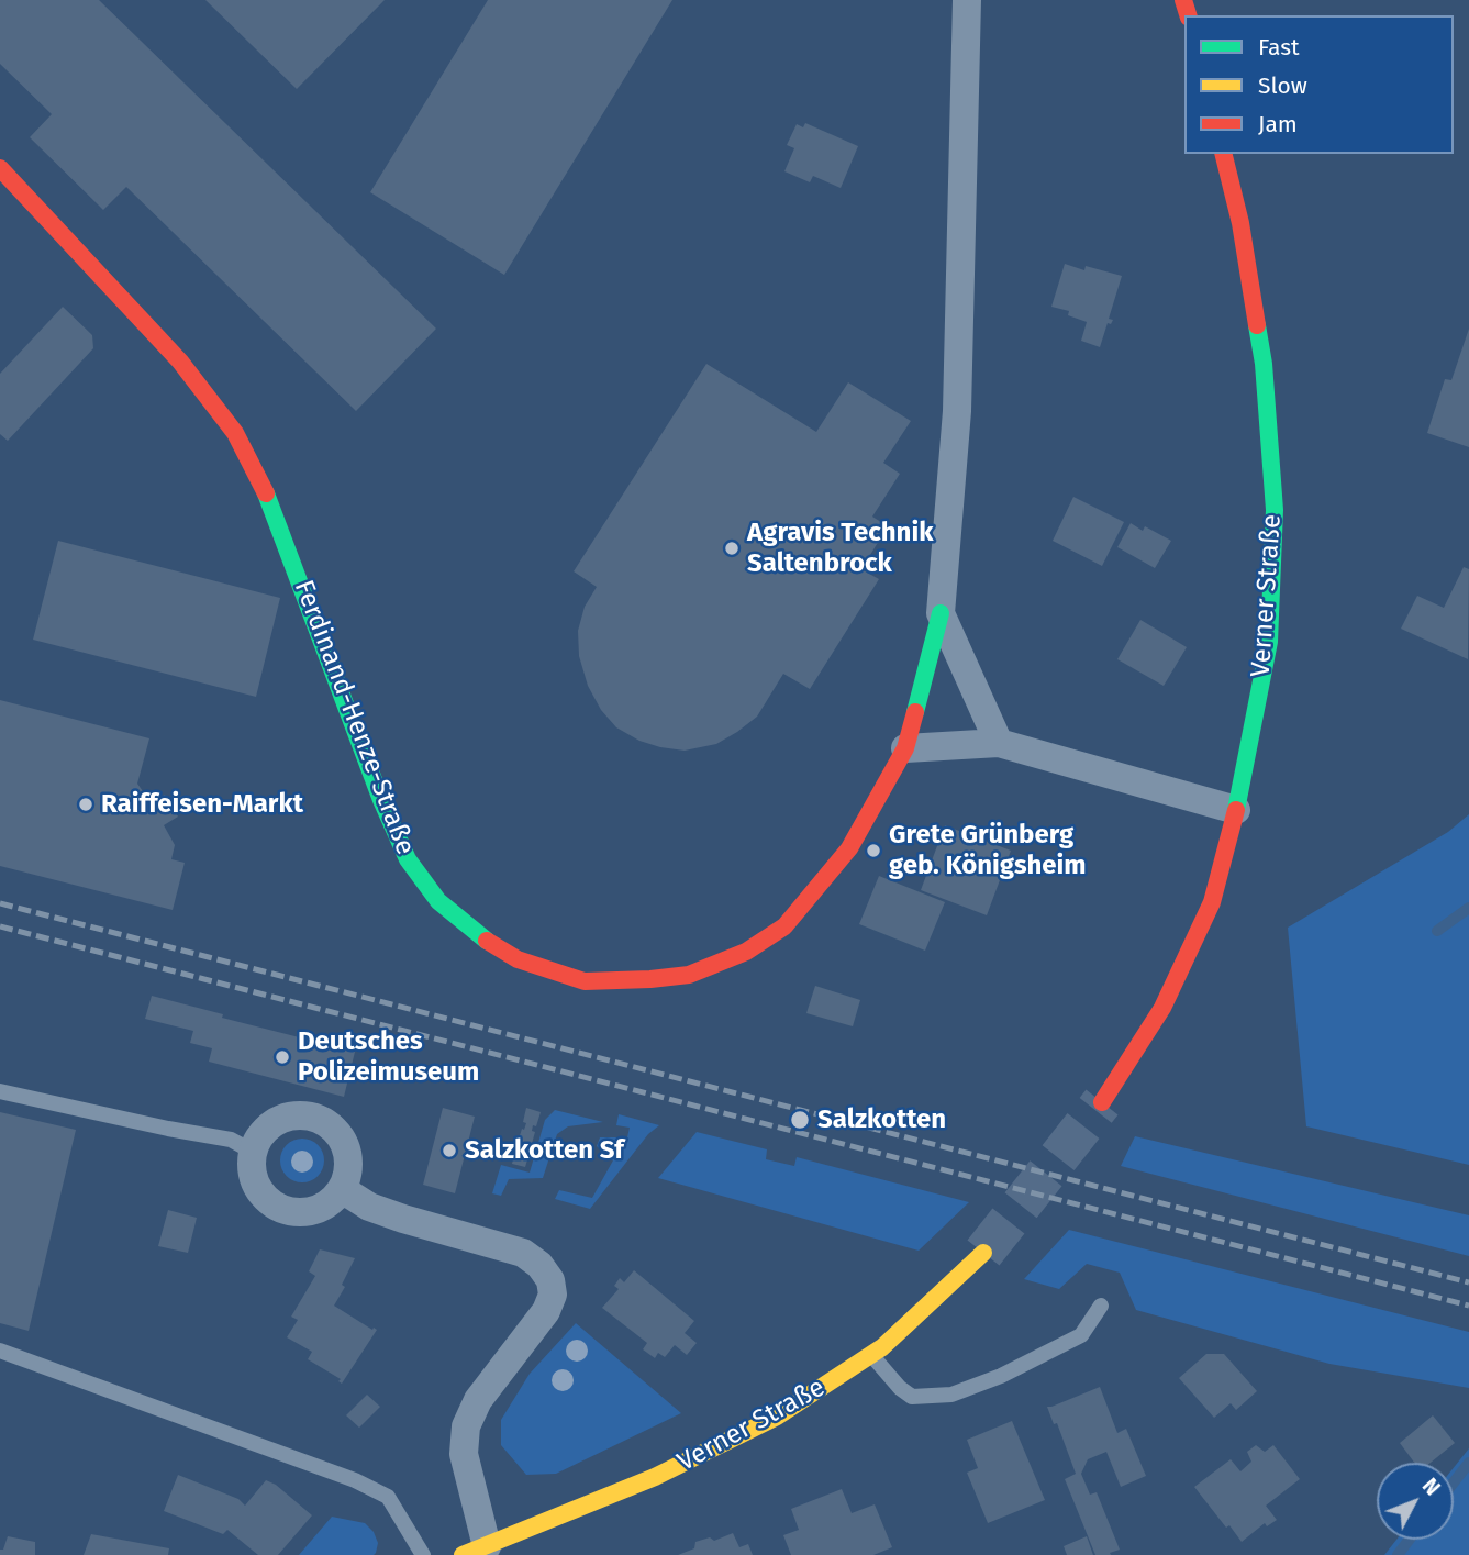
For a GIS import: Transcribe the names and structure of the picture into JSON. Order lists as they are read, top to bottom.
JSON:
{
  "streets": {
    "main road": ["Verner Straße", "Ferdinand-Henze-Straße"]
  },
  "places": [
    "Agravis Technik Saltenbrock",
    "Raiffeisen-Markt",
    "Grete Grünberg geb. Königsheim",
    "Deutsches Polizeimuseum",
    "Salzkotten",
    "Salzkotten Sf"
  ],
  "legend": ["Fast", "Slow", "Jam"],
  "north": "top right"
}
